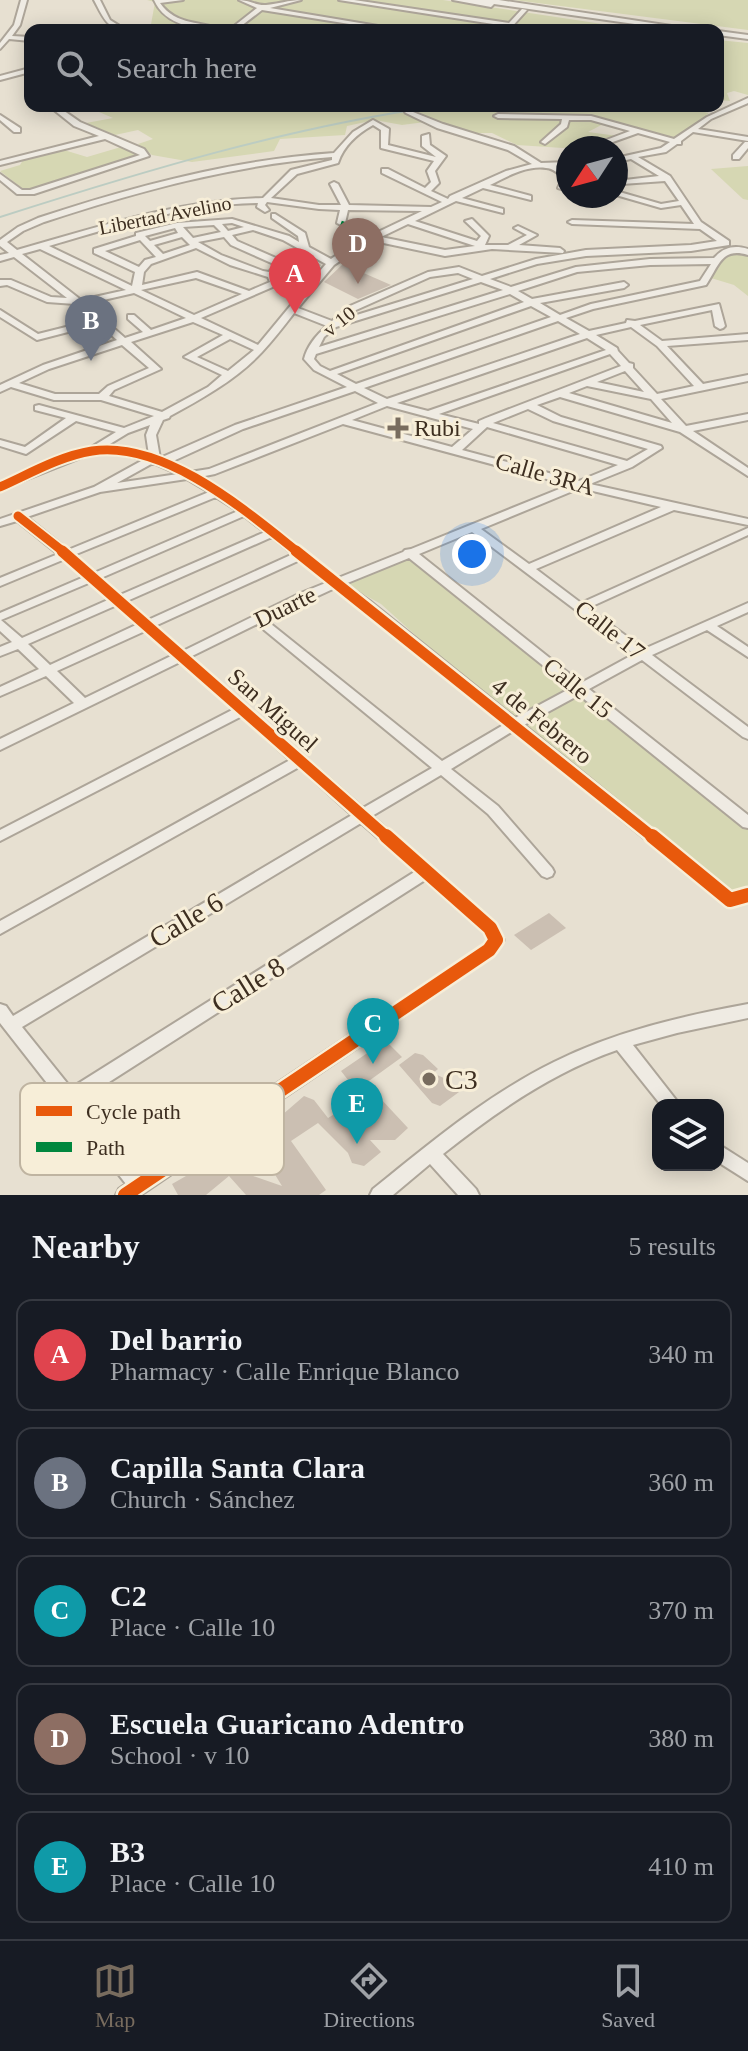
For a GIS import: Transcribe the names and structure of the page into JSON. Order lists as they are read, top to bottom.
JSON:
{
  "streets": {
    "street": [
      "Libertad Avelino",
      "v 10",
      "Calle 3RA",
      "Duarte",
      "Calle 17",
      "Calle 15",
      "San Miguel",
      "4 de Febrero",
      "Calle 6",
      "Calle 8"
    ]
  },
  "crossings": [
    ["v 10", "Duarte"],
    ["Calle 3RA", "Duarte"],
    ["Duarte", "Calle 17"],
    ["Duarte", "Calle 15"],
    ["Duarte", "San Miguel"],
    ["Duarte", "4 de Febrero"],
    ["Calle 17", "Calle 6"],
    ["Calle 15", "Calle 6"],
    ["San Miguel", "Calle 6"],
    ["San Miguel", "Calle 8"],
    ["4 de Febrero", "Calle 6"]
  ],
  "places": {
    "health": ["Rubi"],
    "other": ["C3"]
  },
  "legend": ["Cycle path", "Path"],
  "north": "bottom left",
  "page": {
    "search": "Search here",
    "pins": [
      "D",
      "A",
      "B",
      "C",
      "E"
    ],
    "heading": ["Nearby", "5 results"],
    "list": [
      {
        "mark": "A",
        "name": "Del barrio",
        "note": "Pharmacy · Calle Enrique Blanco",
        "value": "340 m"
      },
      {
        "mark": "B",
        "name": "Capilla Santa Clara",
        "note": "Church · Sánchez",
        "value": "360 m"
      },
      {
        "mark": "C",
        "name": "C2",
        "note": "Place · Calle 10",
        "value": "370 m"
      },
      {
        "mark": "D",
        "name": "Escuela Guaricano Adentro",
        "note": "School · v 10",
        "value": "380 m"
      },
      {
        "mark": "E",
        "name": "B3",
        "note": "Place · Calle 10",
        "value": "410 m"
      }
    ],
    "nav": ["Map", "Directions", "Saved"]
  }
}
